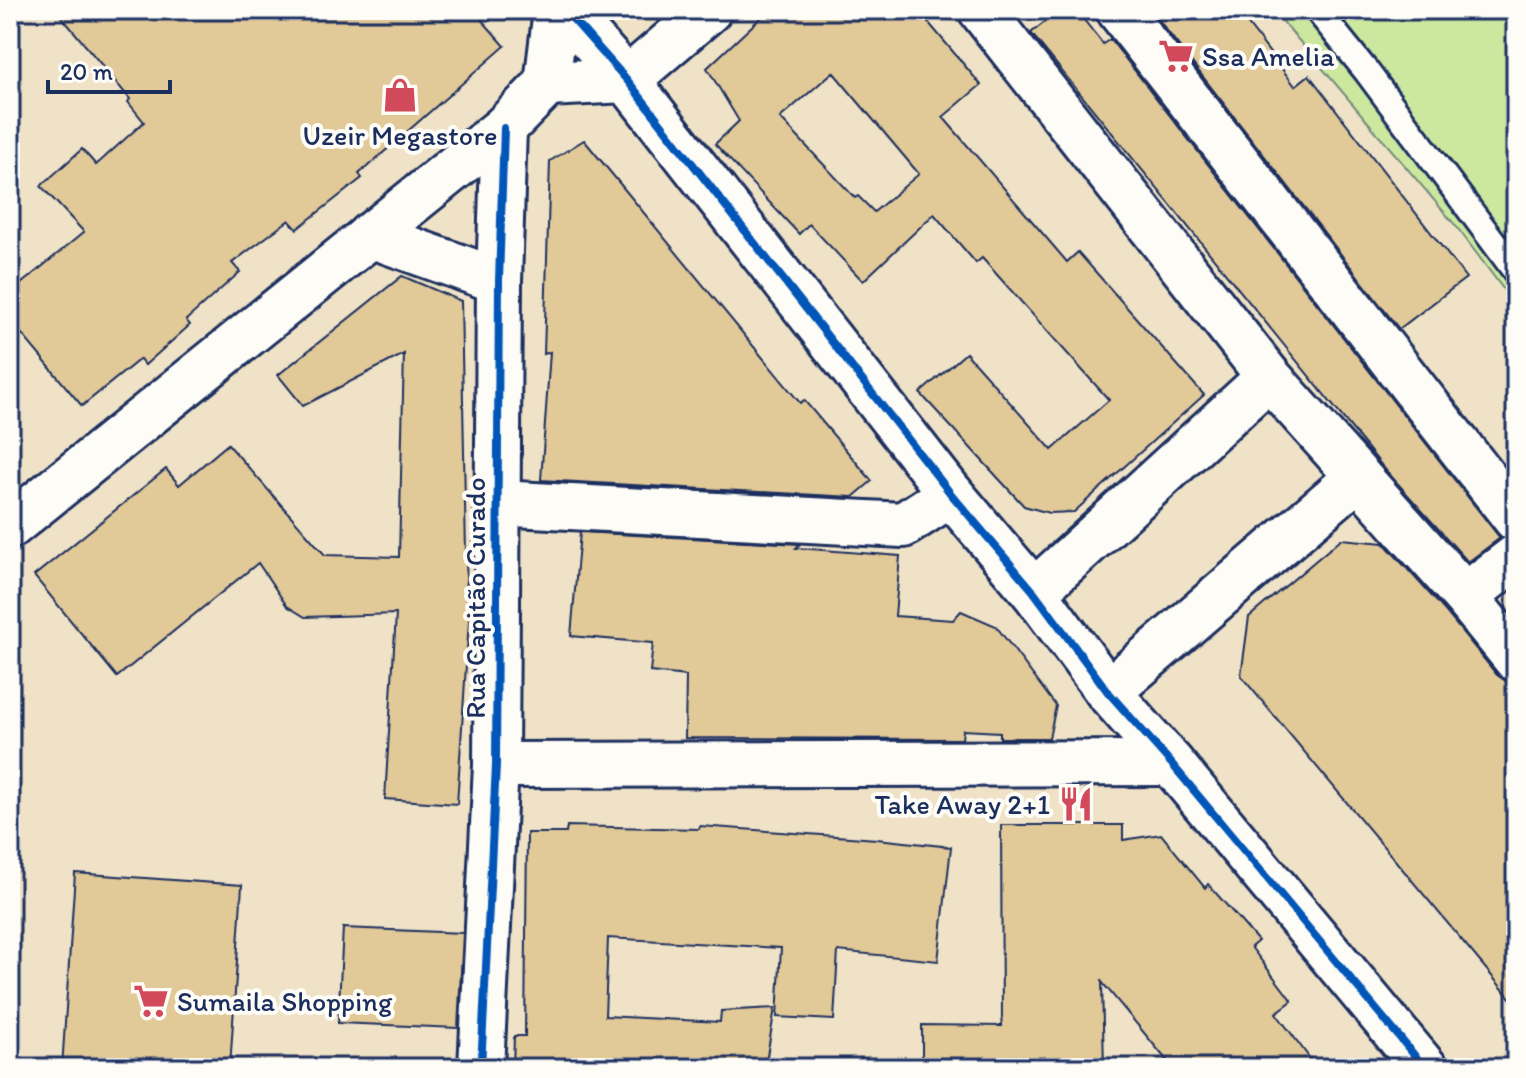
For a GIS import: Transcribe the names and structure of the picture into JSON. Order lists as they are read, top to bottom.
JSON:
{
  "streets": {
    "street": ["Rua Capitão Curado"]
  },
  "places": {
    "supermarket": ["Ssa Amelia", "Sumaila Shopping"],
    "shop": ["Uzeir Megastore"],
    "restaurant": ["Take Away 2+1"]
  },
  "scale_bar": "20 m"
}
